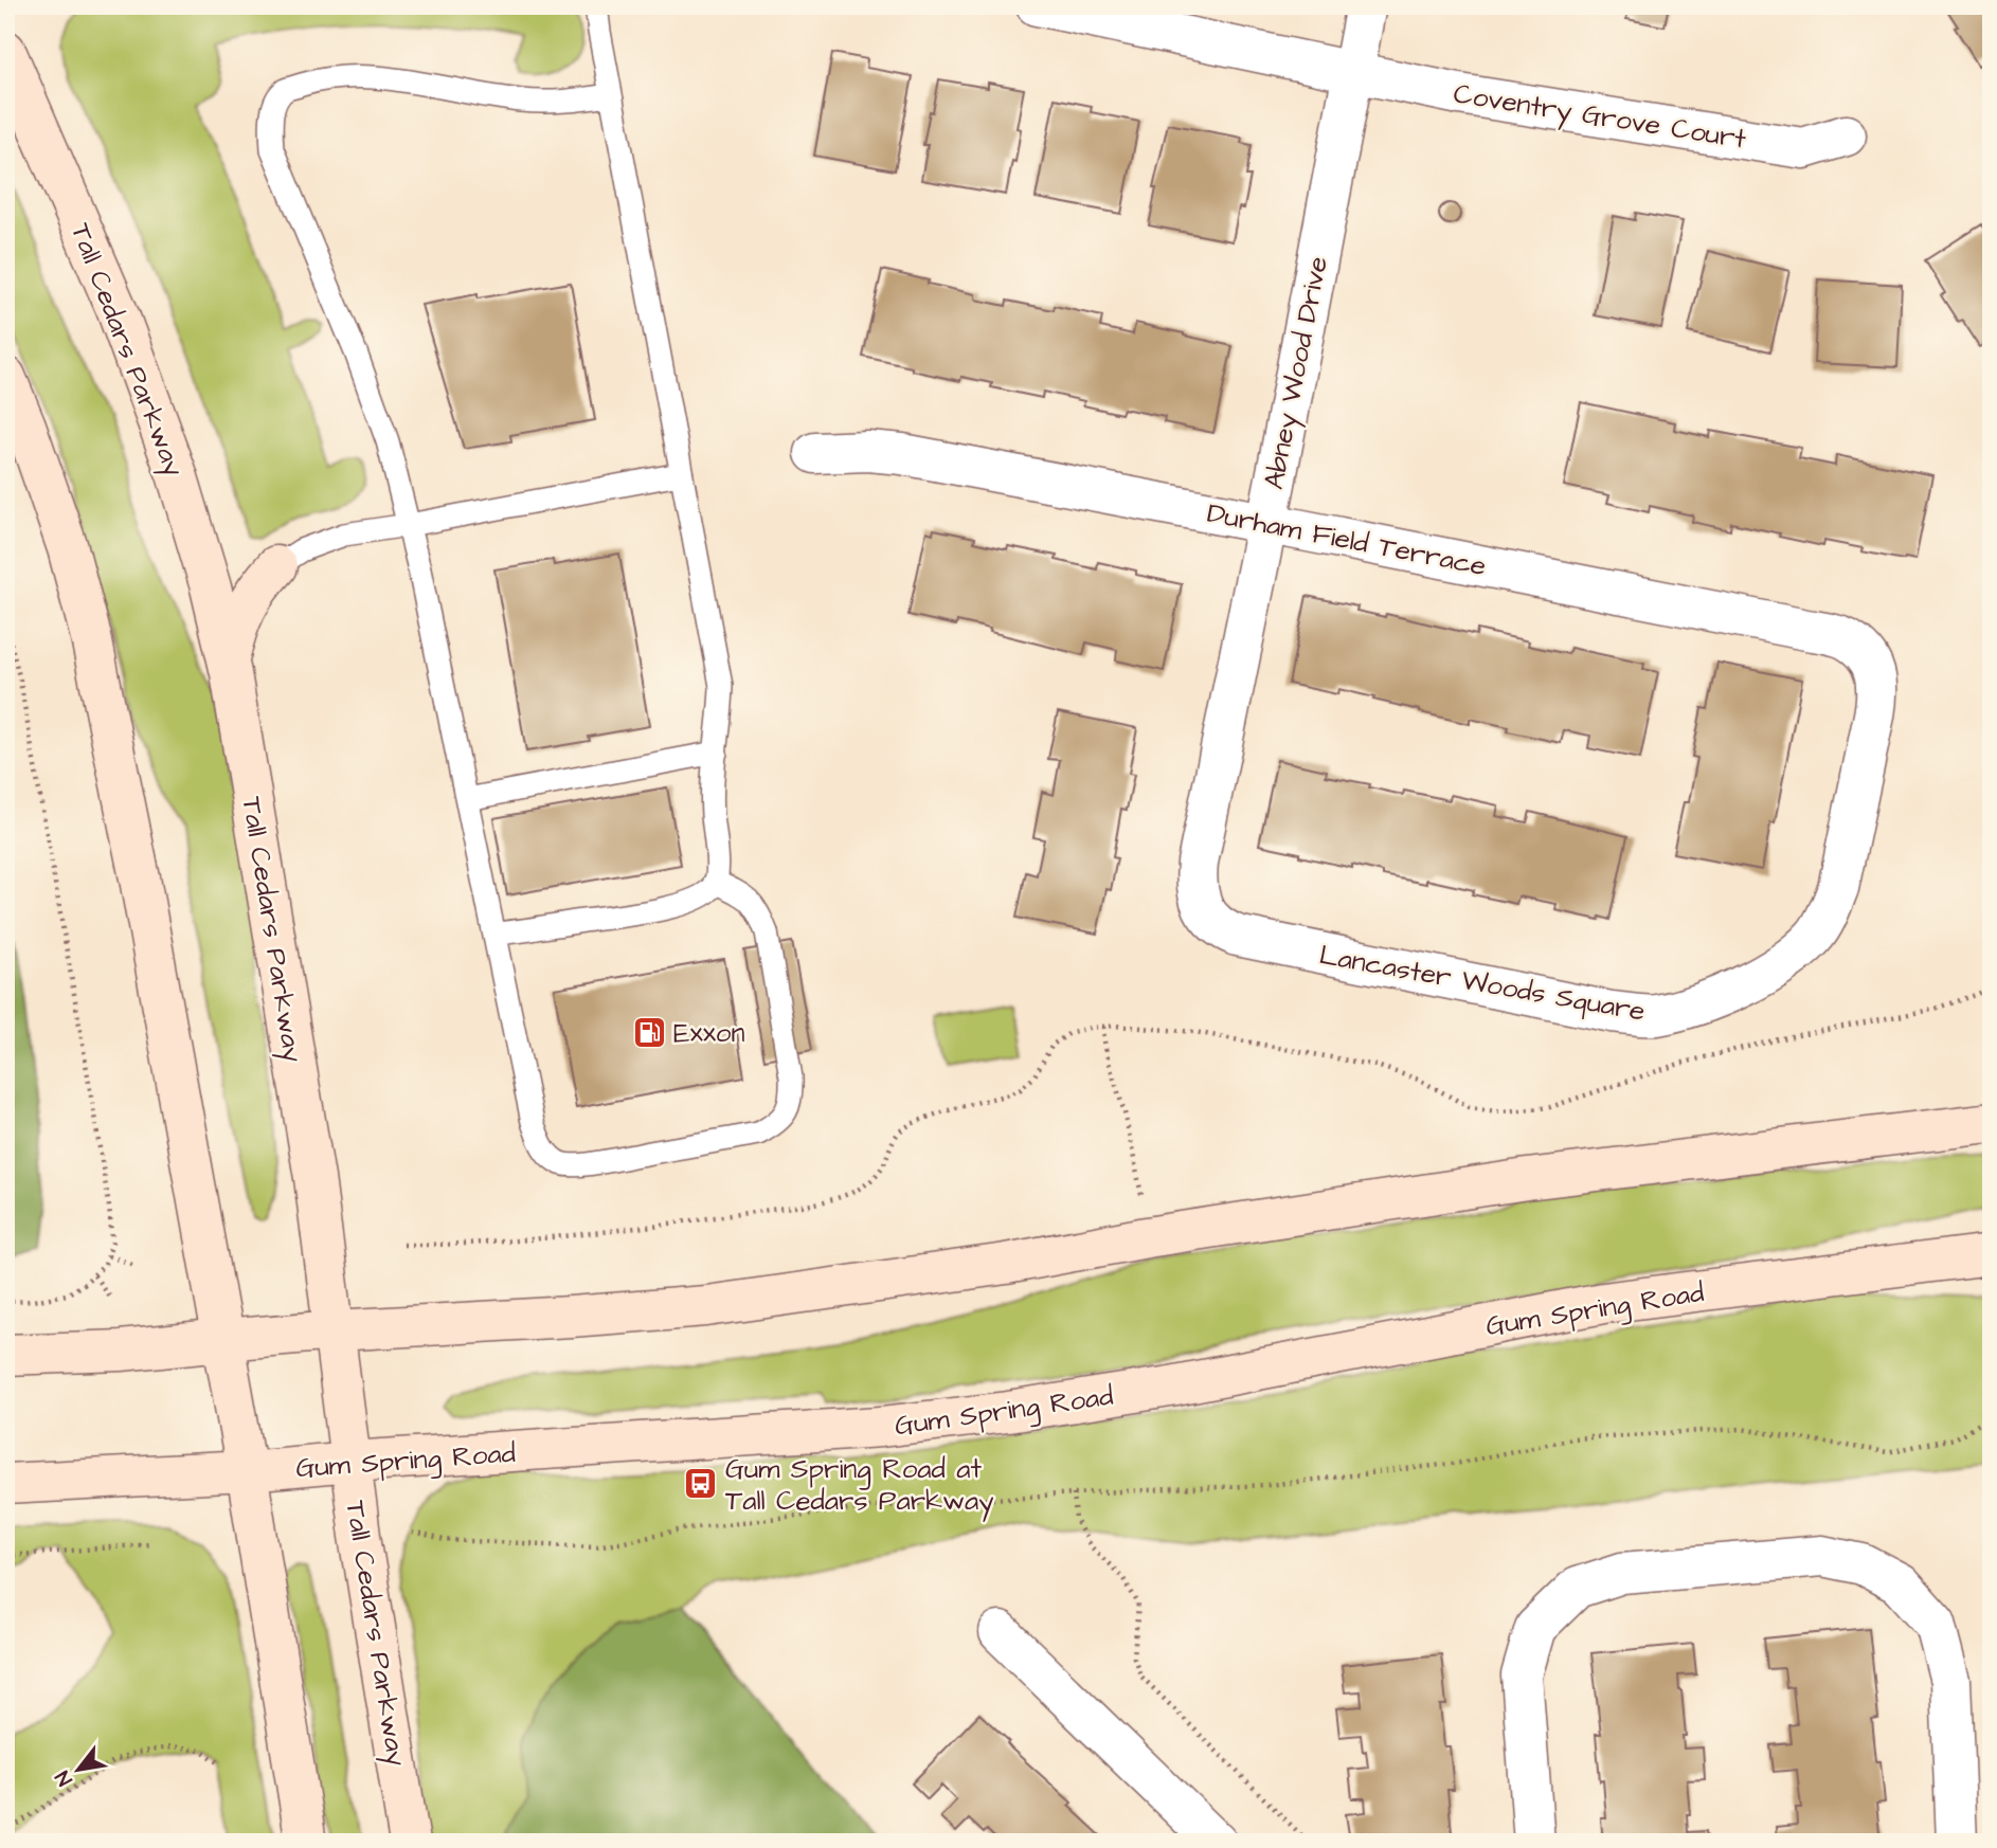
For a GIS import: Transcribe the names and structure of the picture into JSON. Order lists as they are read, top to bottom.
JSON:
{
  "streets": {
    "main road": ["Tall Cedars Parkway", "Gum Spring Road"],
    "street": [
      "Coventry Grove Court",
      "Abney Wood Drive",
      "Durham Field Terrace",
      "Lancaster Woods Square"
    ]
  },
  "crossings": [
    ["Coventry Grove Court", "Abney Wood Drive"],
    ["Tall Cedars Parkway", "Gum Spring Road"],
    ["Abney Wood Drive", "Durham Field Terrace"],
    ["Abney Wood Drive", "Lancaster Woods Square"],
    ["Durham Field Terrace", "Lancaster Woods Square"]
  ],
  "places": {
    "fuel station": ["Exxon"],
    "bus stop": ["Gum Spring Road at Tall Cedars Parkway"]
  },
  "north": "bottom left"
}
